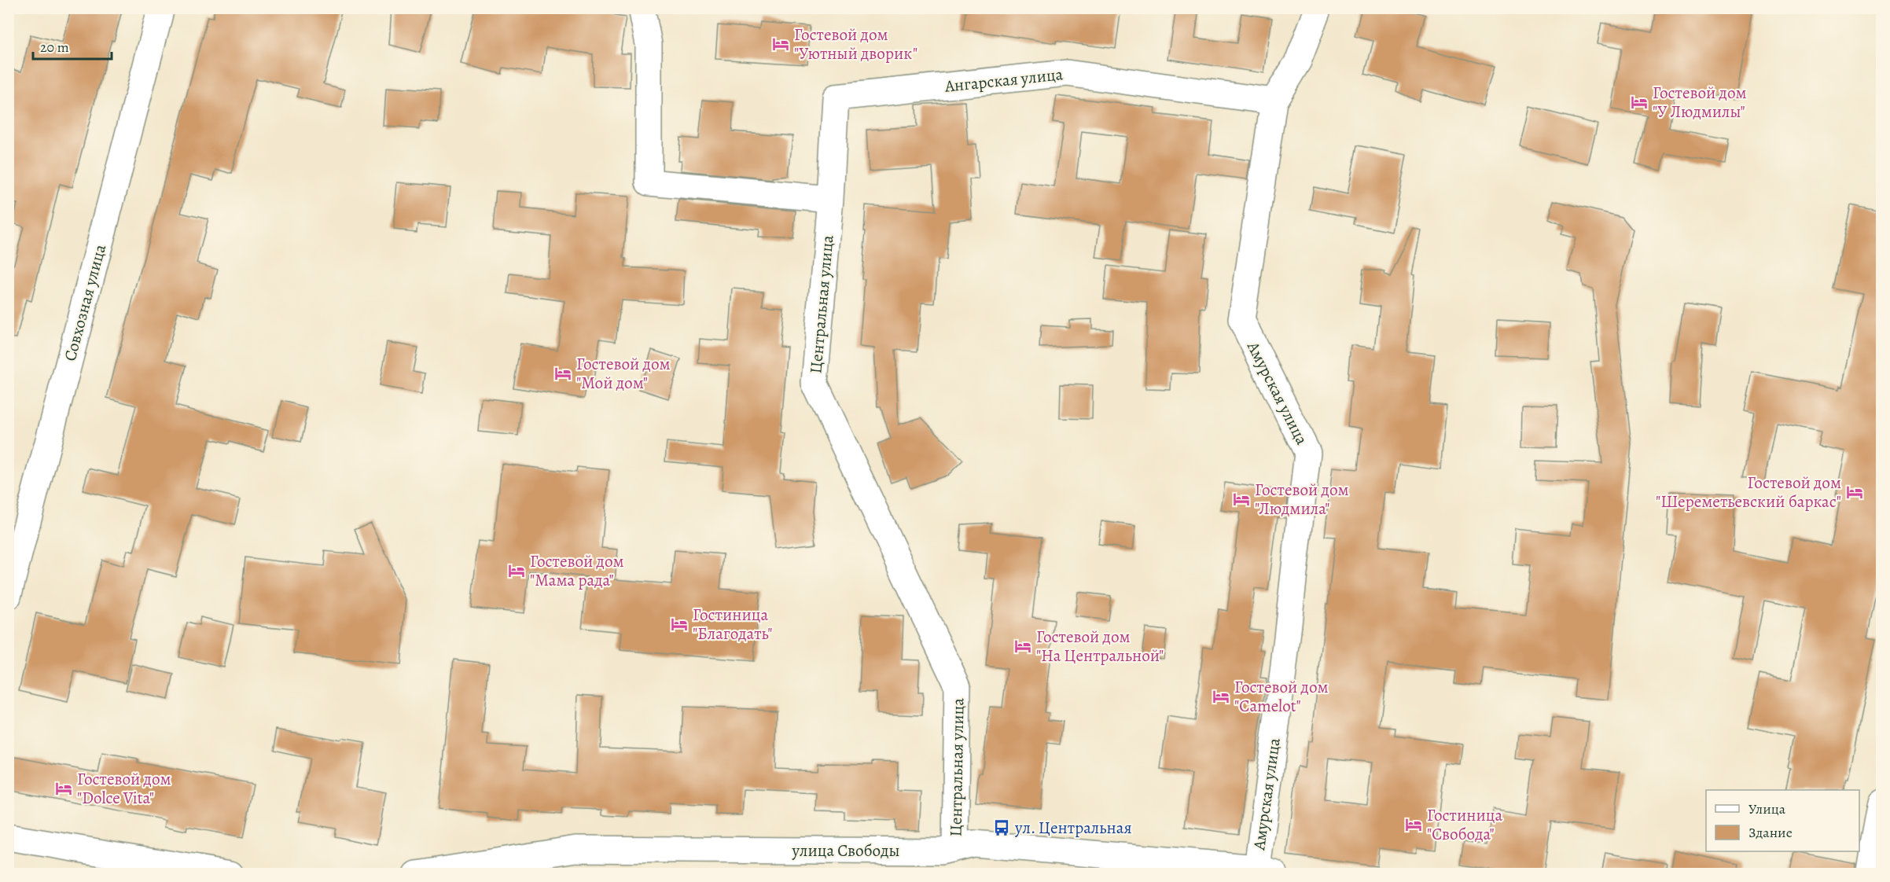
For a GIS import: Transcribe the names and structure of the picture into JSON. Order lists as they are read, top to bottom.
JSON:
{
  "streets": {
    "street": [
      "Ангарская улица",
      "Совхозная улица",
      "Центральная улица",
      "Амурская улица",
      "улица Свободы"
    ]
  },
  "crossings": [
    ["Ангарская улица", "Центральная улица"],
    ["Ангарская улица", "Амурская улица"],
    ["Центральная улица", "улица Свободы"],
    ["Амурская улица", "улица Свободы"]
  ],
  "places": {
    "hotel": [
      "Гостевой дом \"Уютный дворик\"",
      "Гостевой дом \"У Людмилы\"",
      "Гостевой дом \"Мой дом\"",
      "Гостевой дом \"Шереметьевский баркас\"",
      "Гостевой дом \"Людмила\"",
      "Гостевой дом \"Мама рада\"",
      "Гостиница \"Благодать\"",
      "Гостевой дом \"На Центральной\"",
      "Гостевой дом \"Camelot\"",
      "Гостевой дом \"Dolce Vita\"",
      "Гостиница \"Свобода\""
    ],
    "bus stop": ["ул. Центральная"]
  },
  "legend": ["Улица", "Здание"],
  "scale_bar": "20 m"
}
